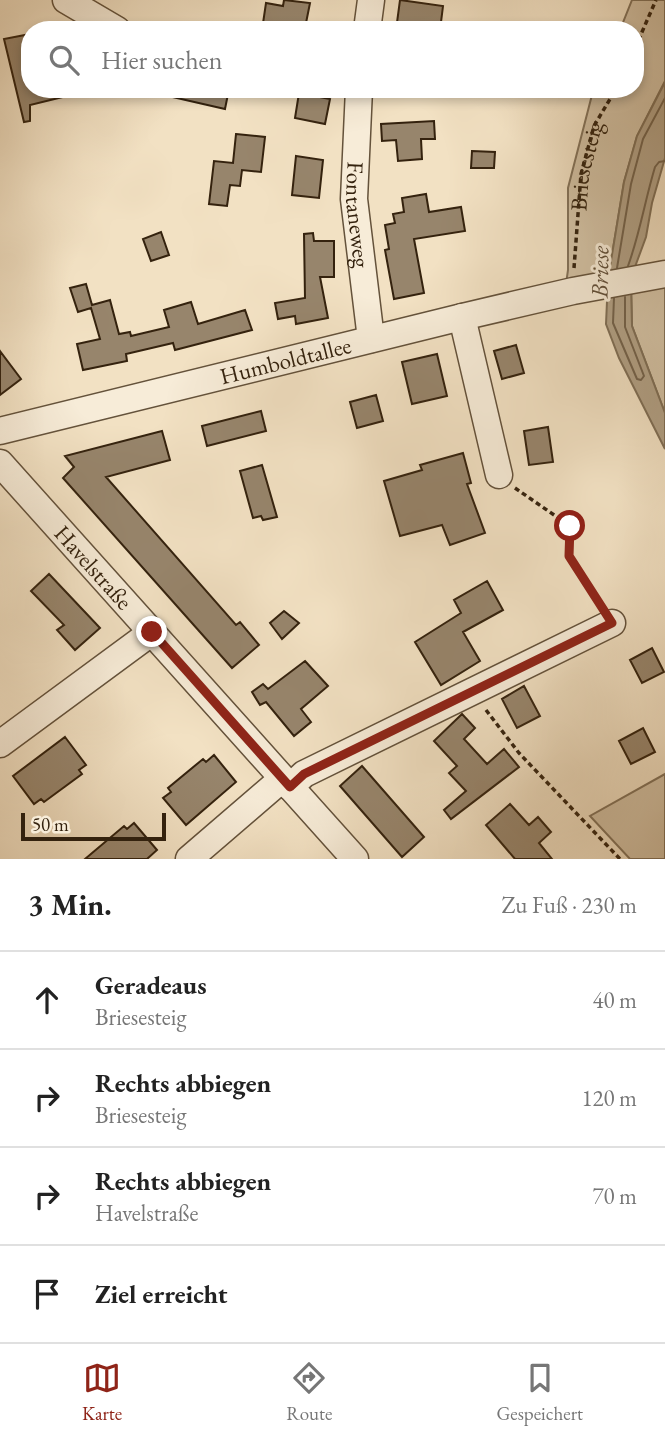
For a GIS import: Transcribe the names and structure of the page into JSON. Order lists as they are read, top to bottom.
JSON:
{
  "streets": {
    "street": ["Fontaneweg", "Humboldtallee", "Havelstraße"],
    "path": ["Briesesteig"]
  },
  "crossings": [
    ["Briesesteig", "Humboldtallee"],
    ["Fontaneweg", "Humboldtallee"]
  ],
  "water": ["Briese"],
  "scale_bar": "50 m",
  "page": {
    "search": "Hier suchen",
    "scale": "50 m",
    "heading": ["3 Min.", "Zu Fuß · 230 m"],
    "list": [
      ["Geradeaus", "Briesesteig", "40 m"],
      ["Rechts abbiegen", "Briesesteig", "120 m"],
      ["Rechts abbiegen", "Havelstraße", "70 m"],
      "Ziel erreicht"
    ],
    "nav": ["Karte", "Route", "Gespeichert"]
  }
}
